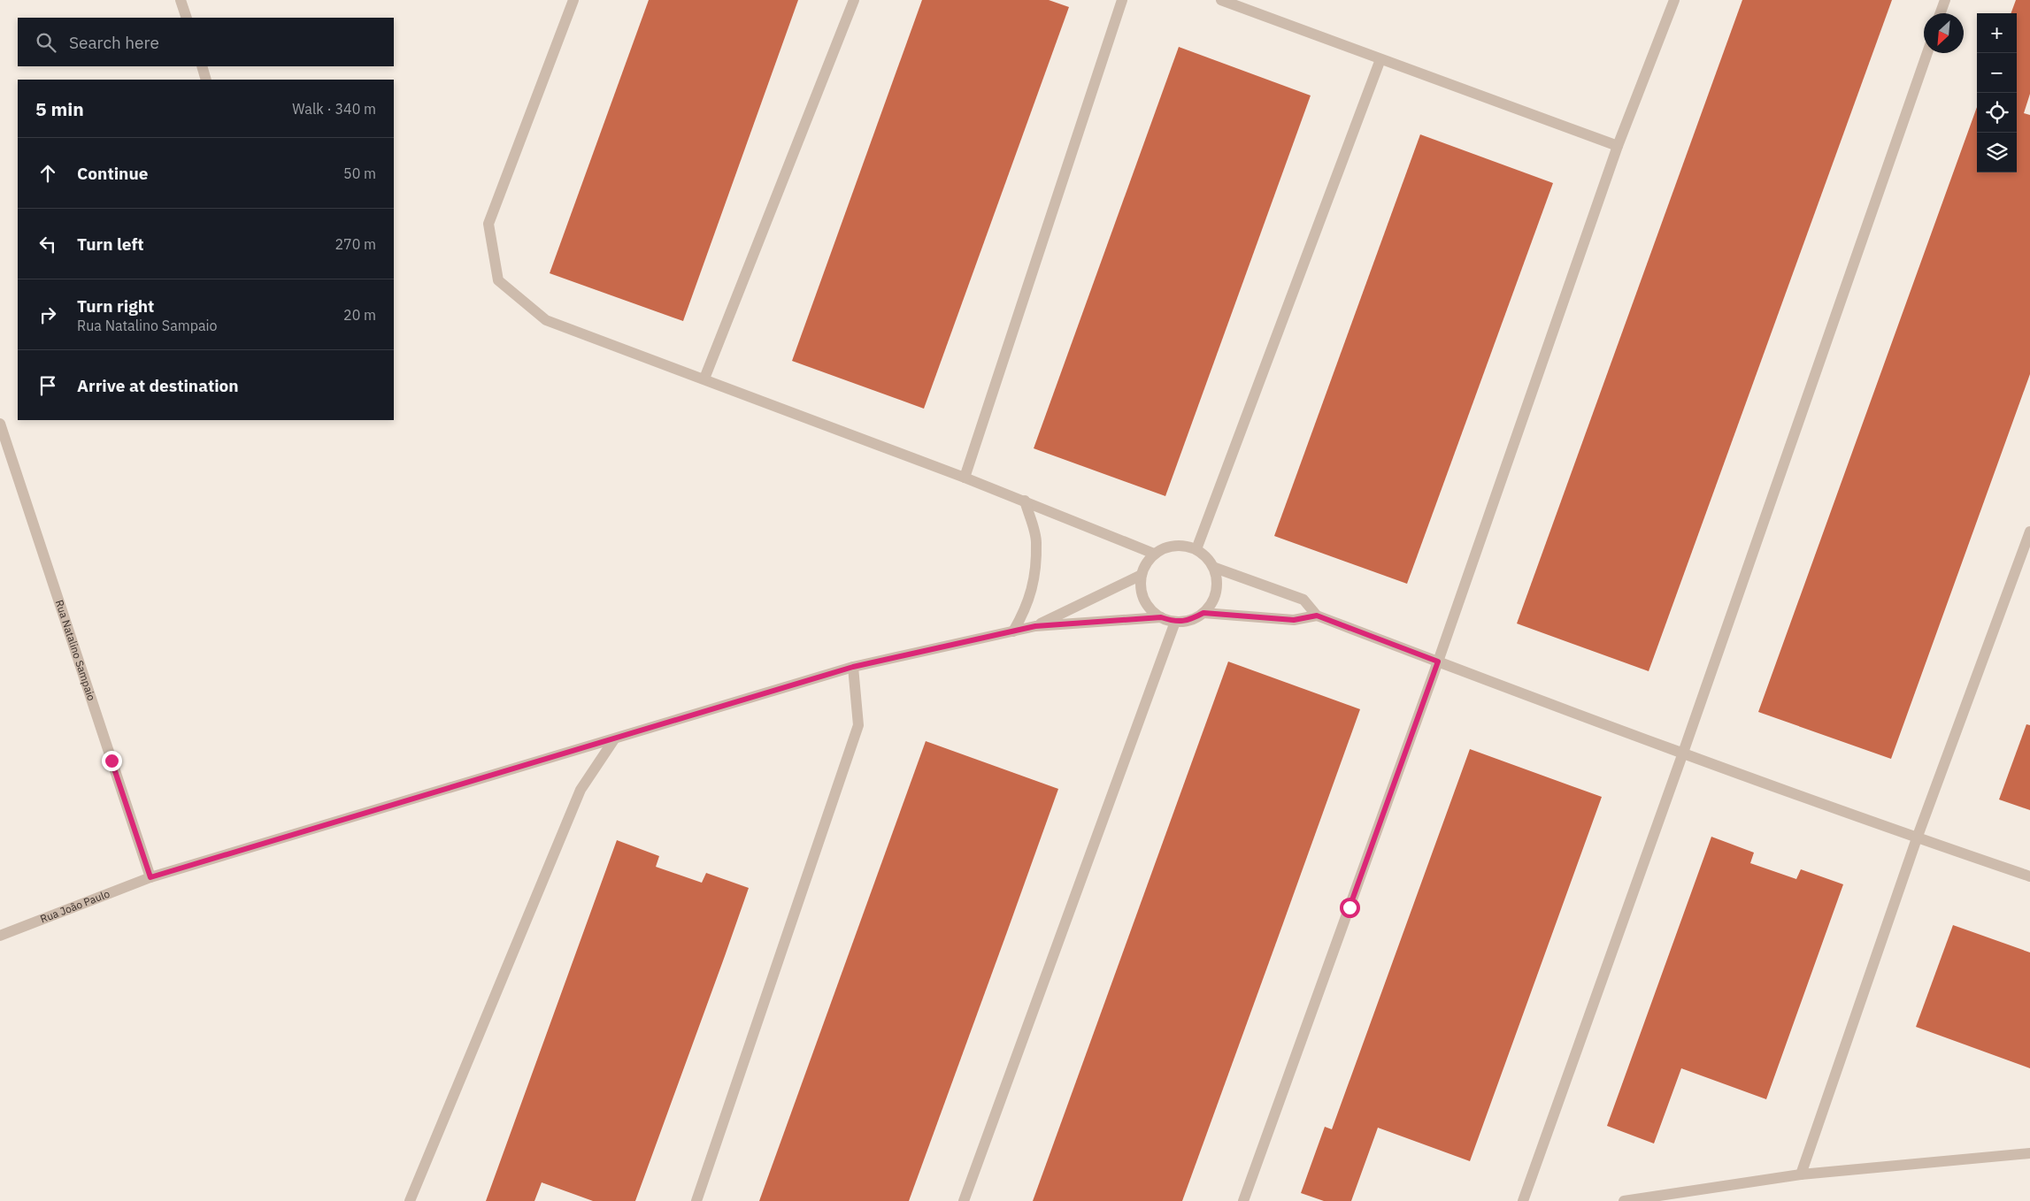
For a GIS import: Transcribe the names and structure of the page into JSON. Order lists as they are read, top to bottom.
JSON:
{
  "streets": {
    "street": ["Rua Natalino Sampaio", "Rua João Paulo"]
  },
  "crossings": [
    ["Rua Natalino Sampaio", "Rua João Paulo"]
  ],
  "north": "bottom left",
  "page": {
    "map_buttons": ["+", "−"],
    "search": "Search here",
    "heading": ["5 min", "Walk · 340 m"],
    "list": [
      ["Continue", "50 m"],
      ["Turn left", "270 m"],
      ["Turn right", "Rua Natalino Sampaio", "20 m"],
      "Arrive at destination"
    ]
  }
}
